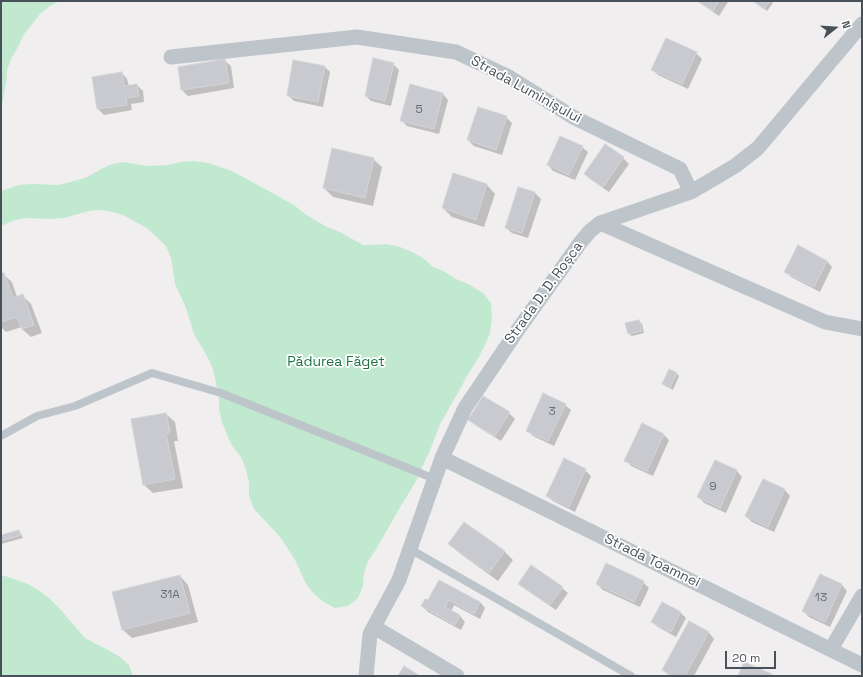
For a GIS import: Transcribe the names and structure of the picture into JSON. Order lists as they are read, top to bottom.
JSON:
{
  "streets": {
    "street": ["Strada Luminișului", "Strada D. D. Roșca", "Strada Toamnei"]
  },
  "crossings": [
    ["Strada Luminișului", "Strada D. D. Roșca"],
    ["Strada D. D. Roșca", "Strada Toamnei"]
  ],
  "parks": ["Pădurea Făget"],
  "house_numbers": [
    "5",
    "3",
    "9",
    "31A",
    "13"
  ],
  "scale_bar": "20 m",
  "north": "right"
}
